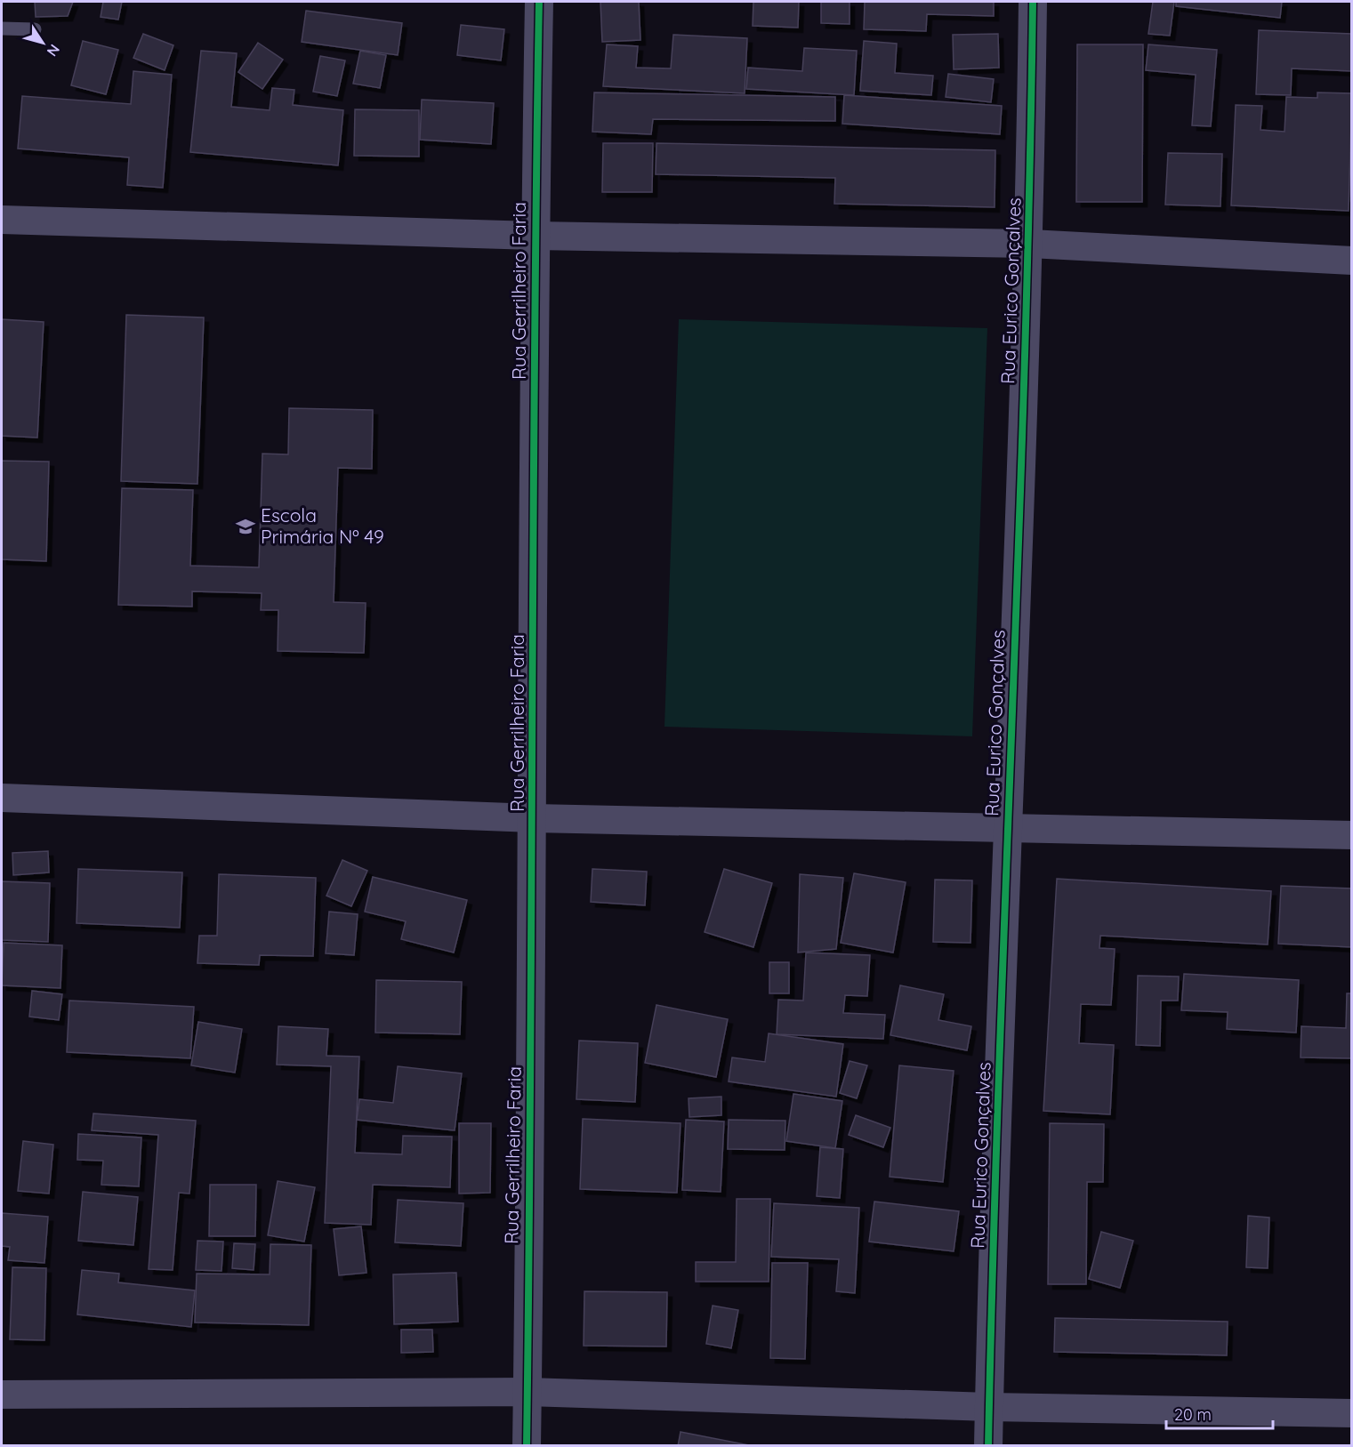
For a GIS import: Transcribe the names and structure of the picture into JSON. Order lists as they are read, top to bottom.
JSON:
{
  "streets": {
    "street": ["Rua Gerrilheiro Faria", "Rua Eurico Gonçalves"]
  },
  "places": {
    "school or university": ["Escola Primária Nº 49"]
  },
  "scale_bar": "20 m",
  "north": "bottom right"
}
